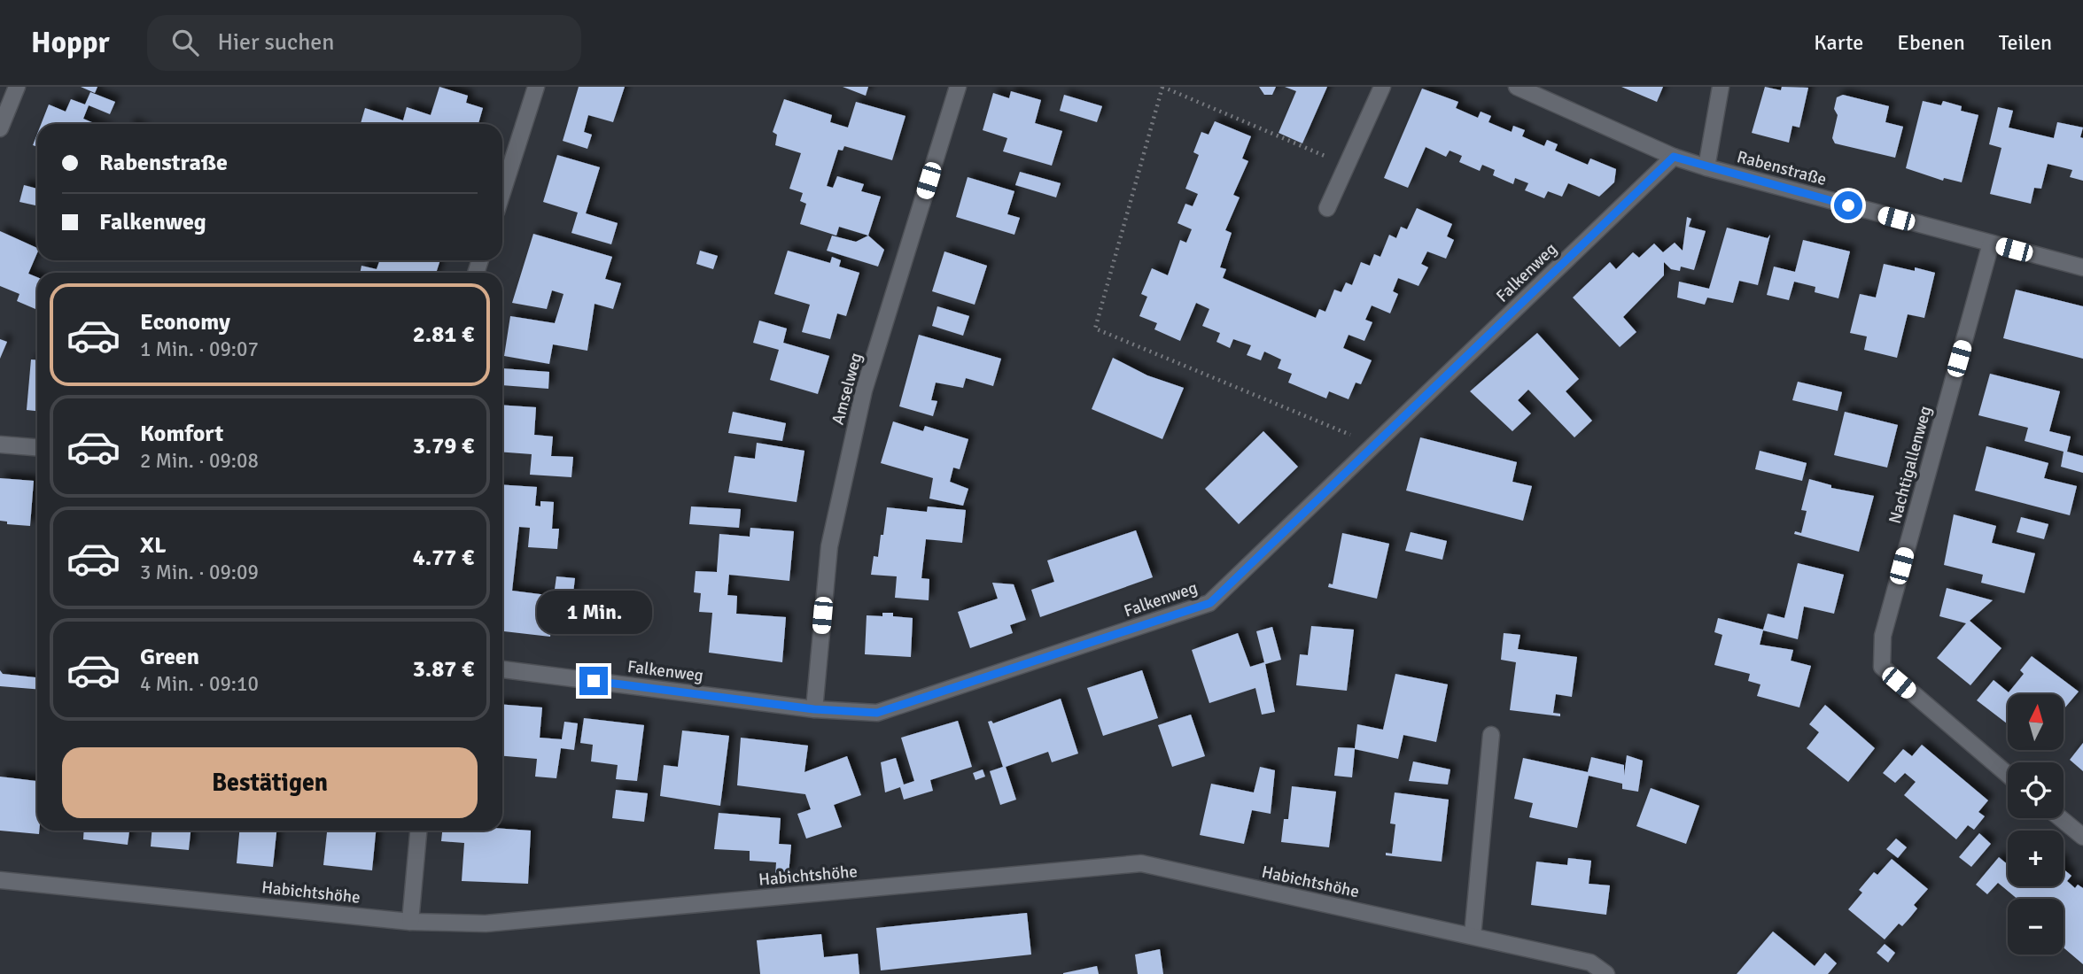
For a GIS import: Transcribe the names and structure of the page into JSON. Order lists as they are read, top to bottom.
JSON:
{
  "streets": {
    "street": [
      "Rabenstraße",
      "Falkenweg",
      "Amselweg",
      "Nachtigallenweg",
      "Habichtshöhe"
    ]
  },
  "crossings": [
    ["Rabenstraße", "Falkenweg"],
    ["Rabenstraße", "Nachtigallenweg"],
    ["Falkenweg", "Amselweg"]
  ],
  "north": "top",
  "page": {
    "header": "Hoppr",
    "search": "Hier suchen",
    "nav": ["Karte", "Ebenen", "Teilen"],
    "banner": ["Rabenstraße", "Falkenweg"],
    "list": [
      {
        "name": "Economy",
        "note": "1 Min. · 09:07",
        "value": "2.81 €"
      },
      {
        "name": "Komfort",
        "note": "2 Min. · 09:08",
        "value": "3.79 €"
      },
      {
        "name": "XL",
        "note": "3 Min. · 09:09",
        "value": "4.77 €"
      },
      {
        "name": "Green",
        "note": "4 Min. · 09:10",
        "value": "3.87 €"
      }
    ],
    "bubble": "1 Min.",
    "map_buttons": ["+", "−"],
    "buttons": "Bestätigen"
  }
}
